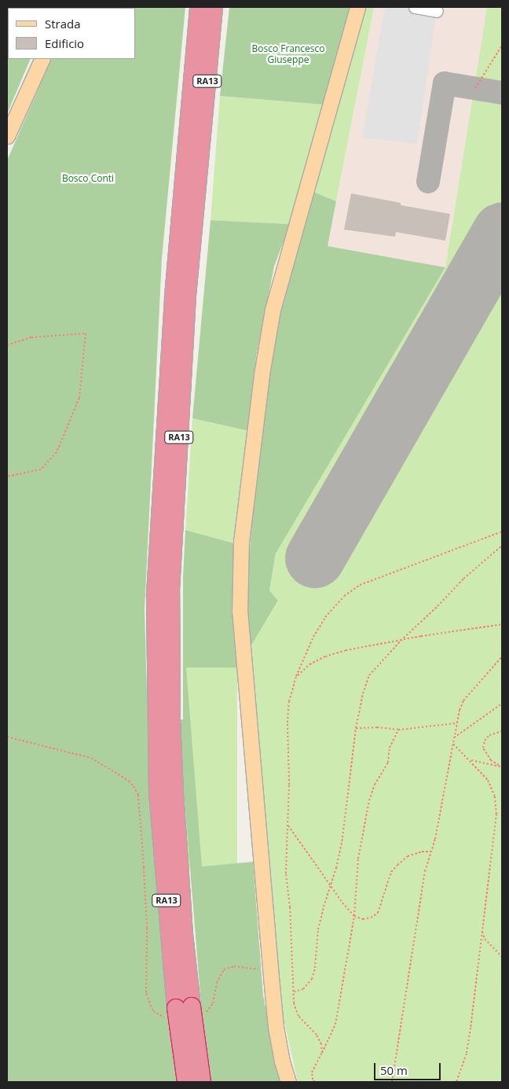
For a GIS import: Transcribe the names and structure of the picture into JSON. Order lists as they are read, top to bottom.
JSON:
{
  "streets": {
    "highway": ["RA13"]
  },
  "parks": ["Bosco Francesco Giuseppe", "Bosco Conti"],
  "legend": ["Strada", "Edificio"],
  "scale_bar": "50 m"
}
